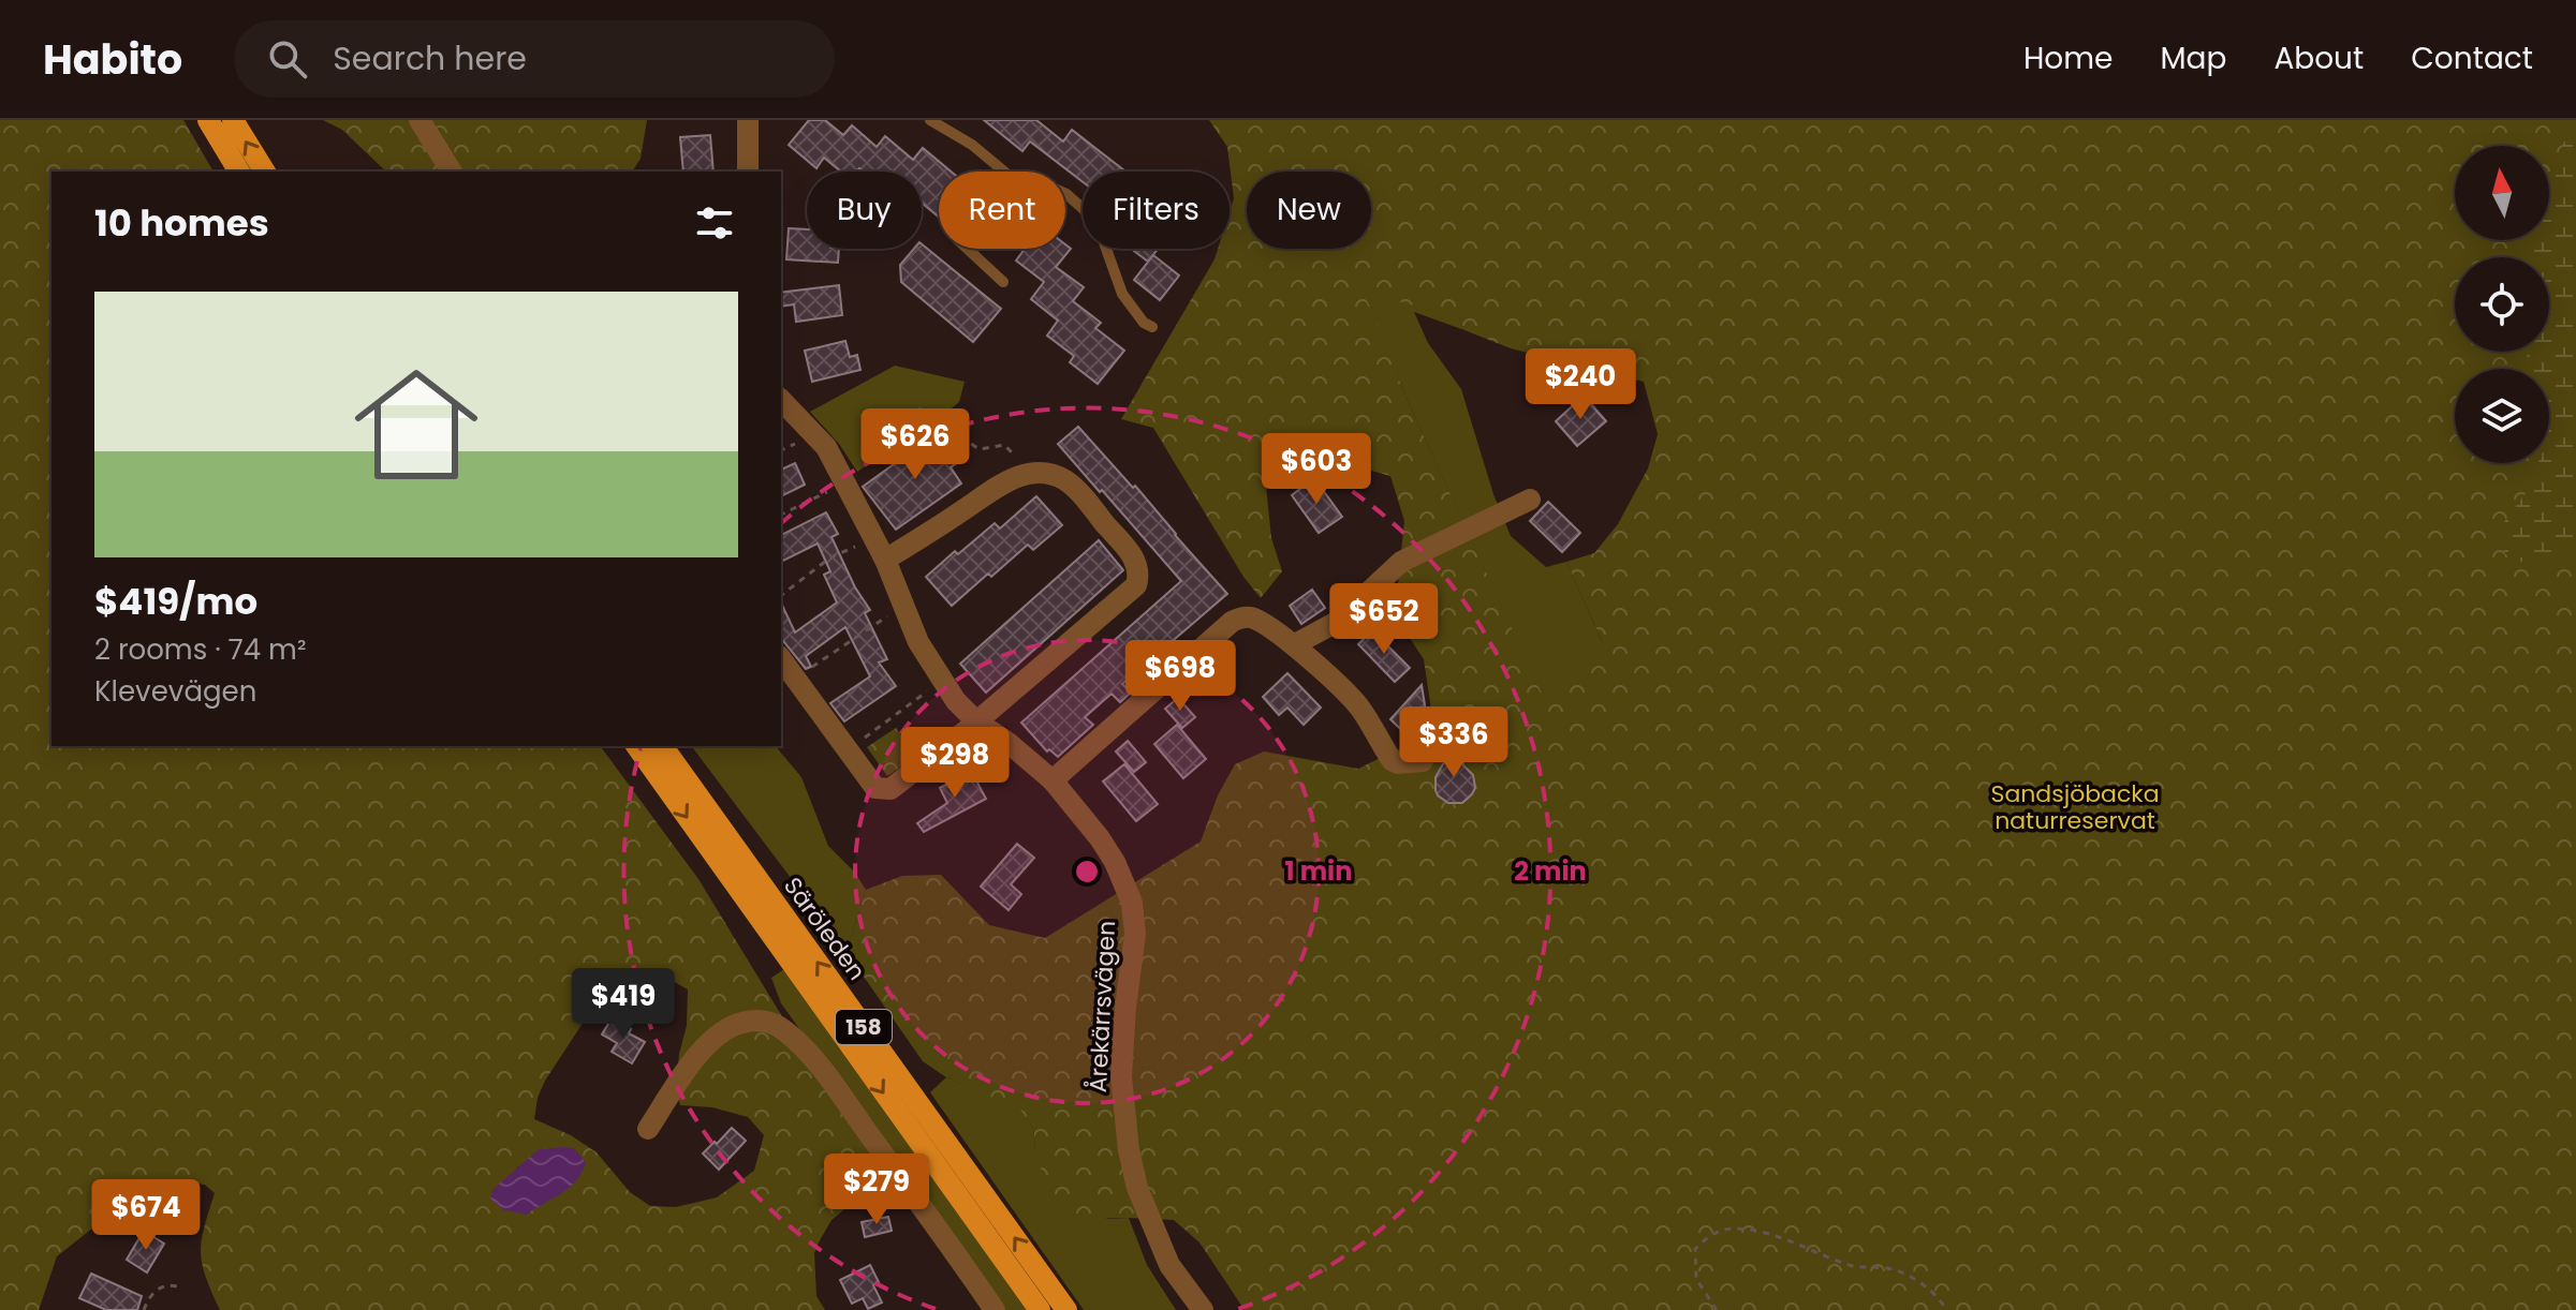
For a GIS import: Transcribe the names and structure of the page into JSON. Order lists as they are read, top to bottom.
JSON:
{
  "streets": {
    "main road": ["Säröleden", "158"],
    "street": ["Årekärrsvägen"]
  },
  "parks": ["Sandsjöbacka naturreservat"],
  "north": "top",
  "page": {
    "header": "Habito",
    "search": "Search here",
    "nav": [
      "Home",
      "Map",
      "About",
      "Contact"
    ],
    "chip": [
      "Buy",
      "Rent",
      "Filters",
      "New"
    ],
    "heading": "10 homes",
    "list": [
      {
        "name": "$419/mo",
        "note": "2 rooms · 74 m² · Klevevägen"
      }
    ],
    "price": [
      "$240",
      "$626",
      "$603",
      "$652",
      "$698",
      "$336",
      "$298",
      "$419",
      "$279",
      "$674"
    ]
  },
  "rings": ["1 min", "2 min"]
}
